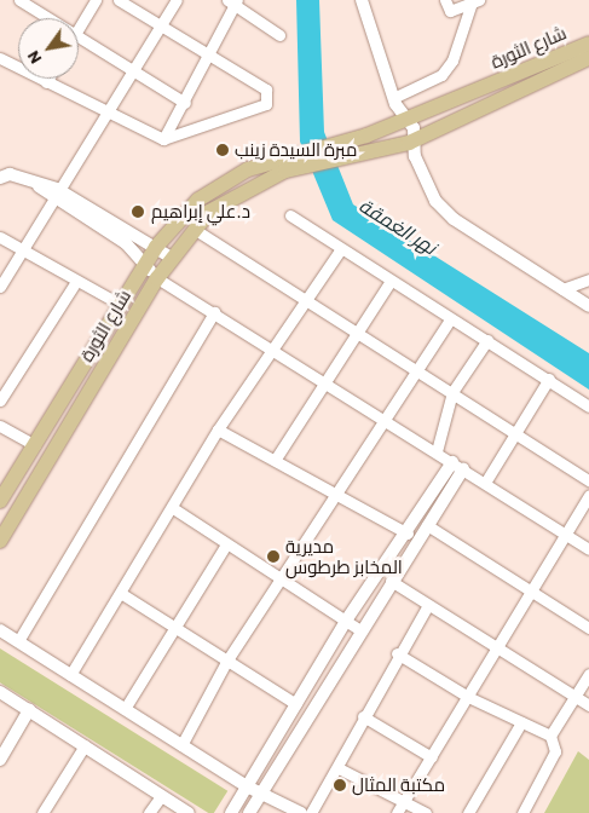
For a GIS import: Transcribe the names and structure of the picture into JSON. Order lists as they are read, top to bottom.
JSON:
{
  "streets": {
    "main road": ["شارع الثورة"]
  },
  "water": ["نهر الغمقة"],
  "places": [
    "مبرة السيدة زينب",
    "د.علي إبراهيم",
    "مديرية المخابز طرطوس",
    "مكتبة المثال"
  ],
  "north": "bottom left"
}
